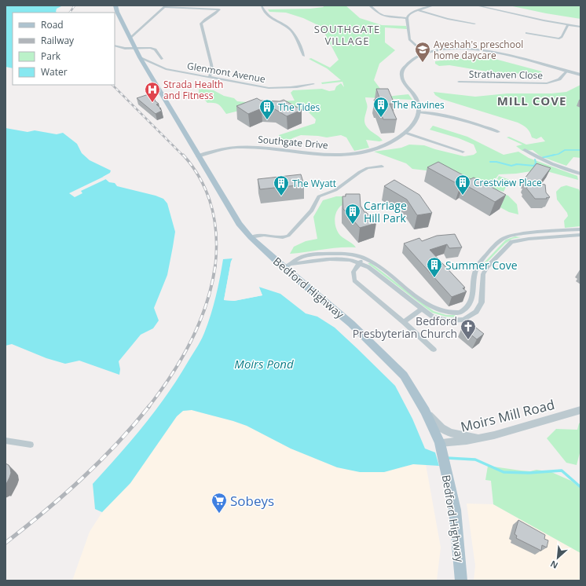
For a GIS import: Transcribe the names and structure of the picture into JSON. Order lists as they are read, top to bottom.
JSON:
{
  "streets": {
    "main road": ["Bedford Highway"],
    "street": [
      "Glenmont Avenue",
      "Strathaven Close",
      "Southgate Drive",
      "Moirs Mill Road"
    ]
  },
  "crossings": [
    ["Glenmont Avenue", "Bedford Highway"],
    ["Southgate Drive", "Bedford Highway"],
    ["Bedford Highway", "Moirs Mill Road"]
  ],
  "districts": ["SOUTHGATE VILLAGE", "MILL COVE"],
  "water": ["Moirs Pond"],
  "places": {
    "school or university": ["Ayeshah's preschool home daycare"],
    "hospital": ["Strada Health and Fitness"],
    "building": [
      "The Ravines",
      "The Tides",
      "Crestview Place",
      "The Wyatt",
      "Carriage Hill Park",
      "Summer Cove"
    ],
    "church": ["Bedford Presbyterian Church"],
    "supermarket": ["Sobeys"]
  },
  "legend": [
    "Road",
    "Railway",
    "Park",
    "Water"
  ],
  "north": "bottom left"
}
